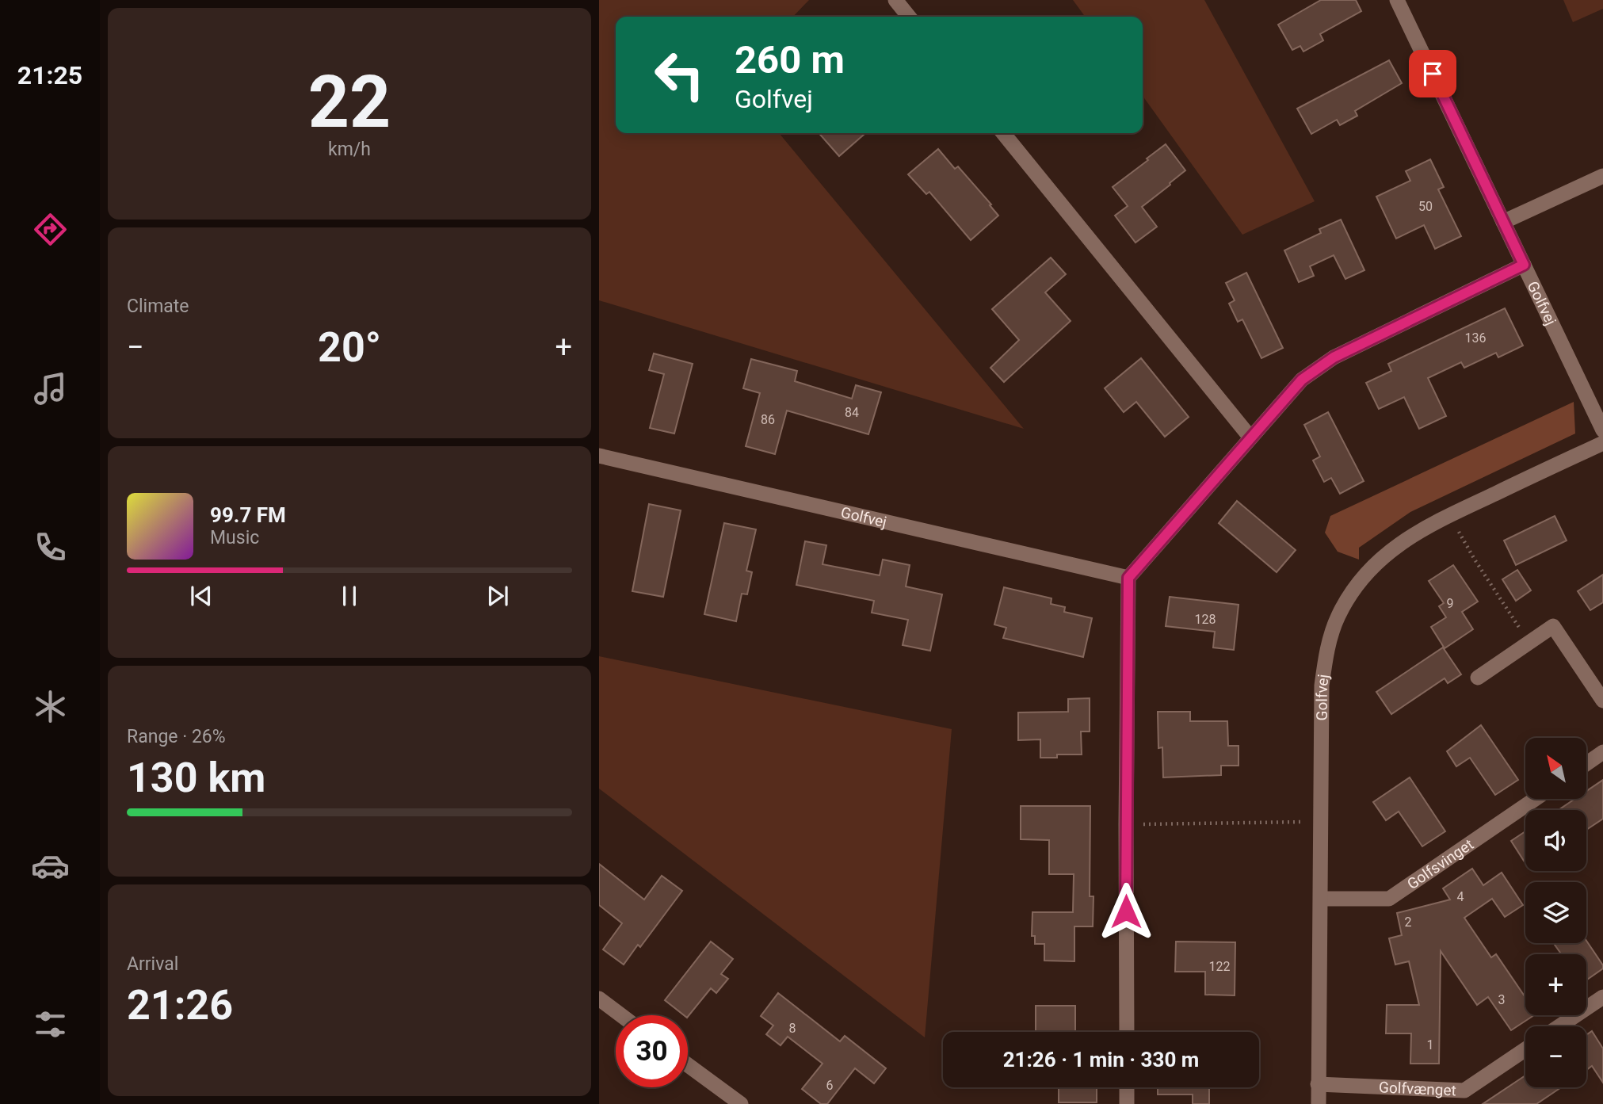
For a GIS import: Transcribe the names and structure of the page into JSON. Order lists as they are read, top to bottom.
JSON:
{
  "streets": {
    "street": ["Golfvej", "Golfsvinget", "Golfvænget"]
  },
  "crossings": [
    ["Golfvej", "Golfsvinget"],
    ["Golfvej", "Golfvænget"]
  ],
  "house_numbers": [
    "50",
    "136",
    "84",
    "86",
    "9",
    "128",
    "4",
    "2",
    "122",
    "3",
    "8",
    "1",
    "6"
  ],
  "north": "top left",
  "page": {
    "tabs": "21:25",
    "tile": [
      ["22", "km/h"],
      "Climate",
      ["Range · 26%", "130 km"],
      ["Arrival", "21:26"]
    ],
    "turn": ["260 m", "Golfvej"],
    "heat": ["−", "20°", "+"],
    "song": ["99.7 FM", "Music"],
    "map_buttons": ["+", "−"],
    "limit": "30",
    "trip": "21:26 · 1 min · 330 m"
  }
}
